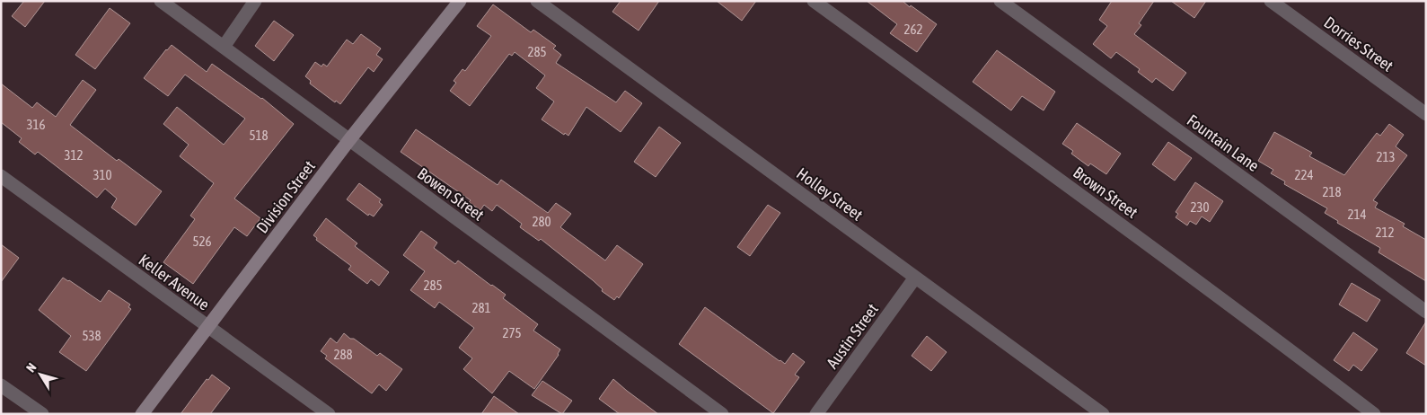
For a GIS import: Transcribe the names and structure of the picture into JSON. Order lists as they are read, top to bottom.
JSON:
{
  "streets": {
    "main road": ["Division Street"],
    "street": [
      "Dorries Street",
      "Fountain Lane",
      "Brown Street",
      "Bowen Street",
      "Holley Street",
      "Keller Avenue",
      "Austin Street"
    ]
  },
  "crossings": [
    ["Bowen Street", "Division Street"],
    ["Holley Street", "Austin Street"],
    ["Division Street", "Keller Avenue"]
  ],
  "house_numbers": [
    "262",
    "285",
    "316",
    "518",
    "312",
    "213",
    "310",
    "224",
    "218",
    "230",
    "214",
    "280",
    "212",
    "526",
    "285",
    "281",
    "275",
    "538",
    "288"
  ],
  "north": "top left"
}
